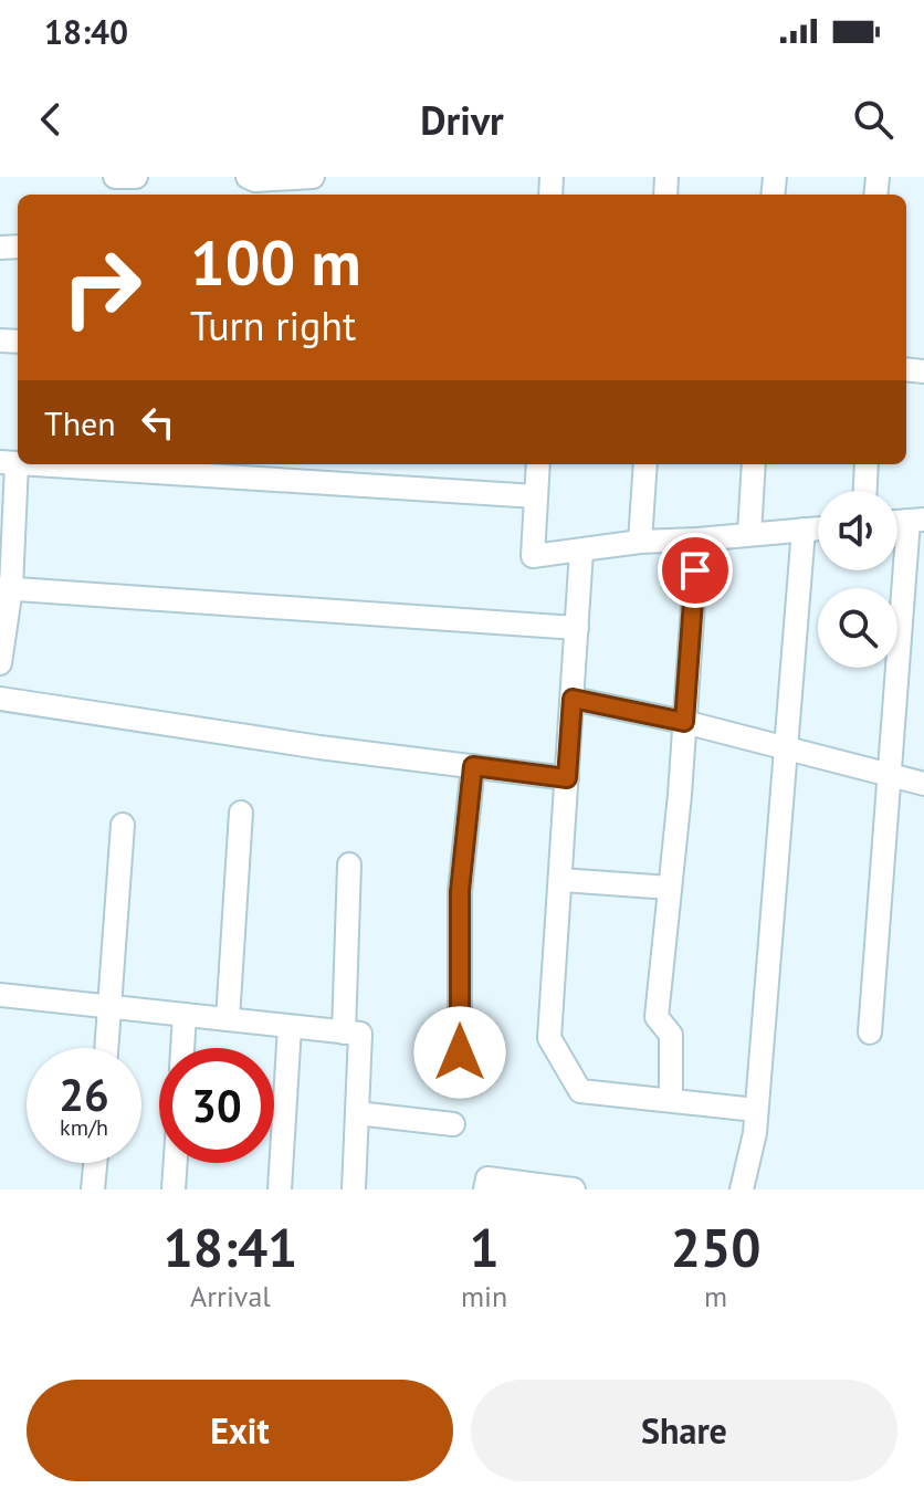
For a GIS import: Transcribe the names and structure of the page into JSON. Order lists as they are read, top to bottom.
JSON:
{
  "page": {
    "status": "18:40",
    "header": "Drivr",
    "turn": ["100 m", "Turn right"],
    "then": "Then",
    "speed": "26 km/h",
    "limit": "30",
    "eta": [
      "18:41",
      "Arrival",
      "1",
      "min",
      "250",
      "m"
    ],
    "buttons": ["Exit", "Share"]
  }
}
